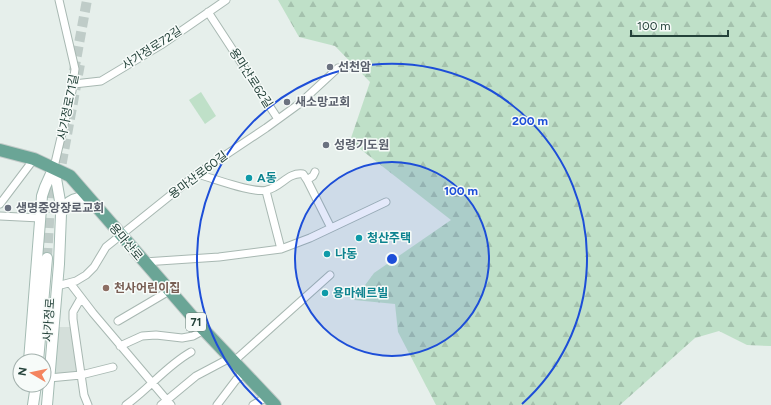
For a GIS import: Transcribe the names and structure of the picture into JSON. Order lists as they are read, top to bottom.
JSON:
{
  "streets": {
    "main road": ["용마산로", "사가정로", "71"],
    "street": [
      "사가정로72길",
      "용마산로62길",
      "사가정로71길",
      "용마산로60길"
    ]
  },
  "crossings": [
    ["사가정로72길", "용마산로62길"],
    ["사가정로72길", "사가정로71길"],
    ["용마산로62길", "용마산로60길"],
    ["사가정로71길", "용마산로"],
    ["용마산로60길", "용마산로"]
  ],
  "places": [
    "선천암",
    "새소망교회",
    "성령기도원",
    "A동",
    "생명중앙장로교회",
    "청산주택",
    "나동",
    "천사어린이집",
    "용마쉐르빌"
  ],
  "scale_bar": "100 m",
  "north": "left",
  "rings": ["200 m", "100 m"]
}
